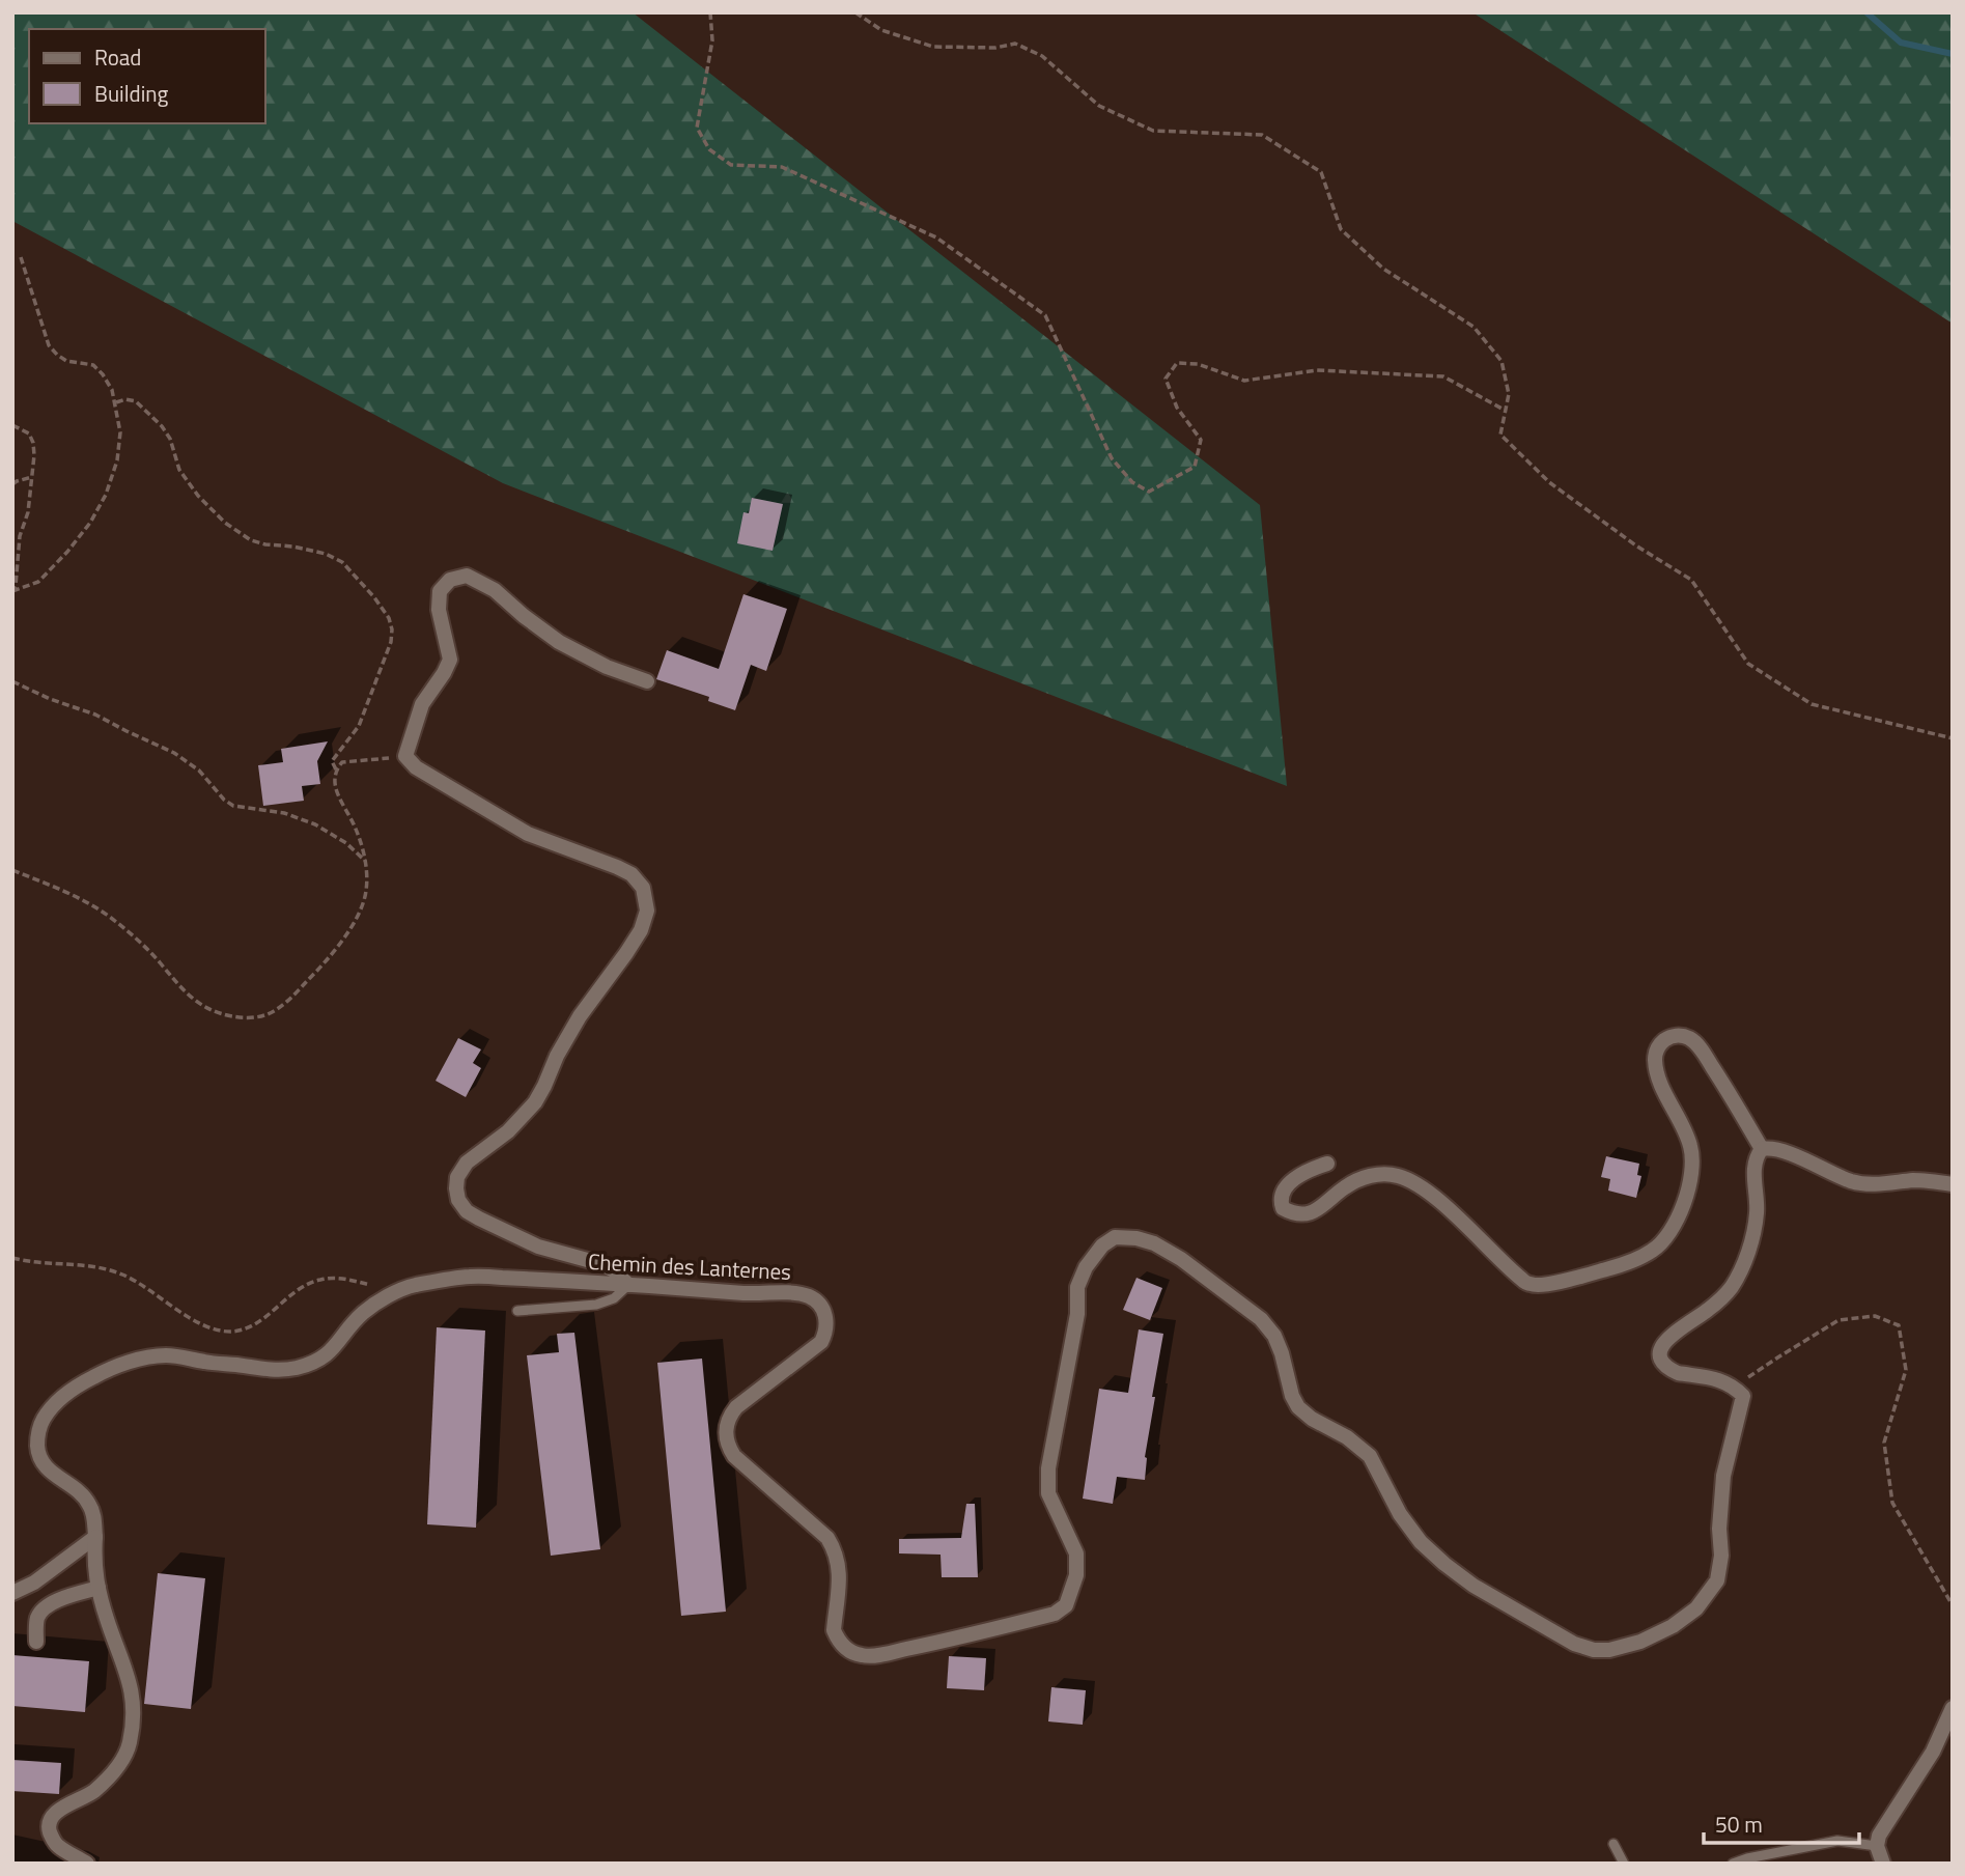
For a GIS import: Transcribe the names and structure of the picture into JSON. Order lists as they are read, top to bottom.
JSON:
{
  "streets": {
    "street": ["Chemin des Lanternes"]
  },
  "legend": ["Road", "Building"],
  "scale_bar": "50 m"
}
